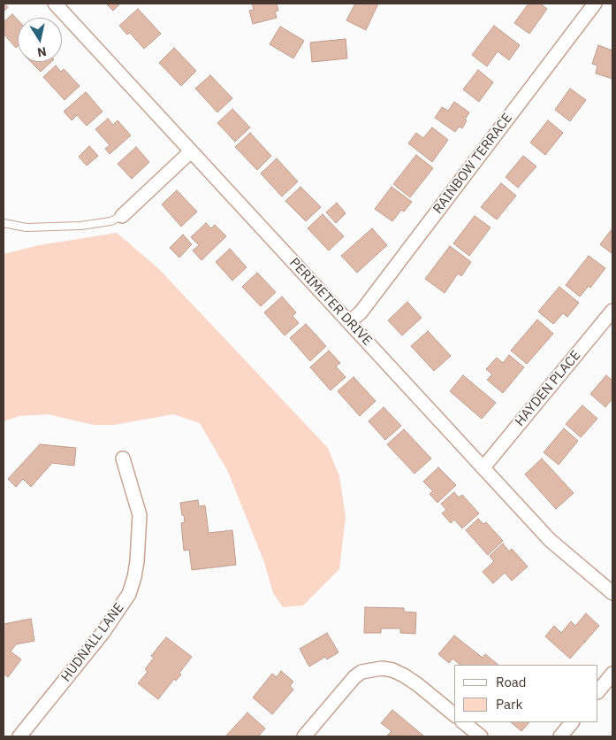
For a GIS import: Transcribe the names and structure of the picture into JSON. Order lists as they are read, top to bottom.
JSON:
{
  "streets": {
    "street": [
      "RAINBOW TERRACE",
      "PERIMETER DRIVE",
      "HAYDEN PLACE",
      "HUDNALL LANE"
    ]
  },
  "crossings": [
    ["RAINBOW TERRACE", "PERIMETER DRIVE"],
    ["PERIMETER DRIVE", "HAYDEN PLACE"]
  ],
  "legend": ["Road", "Park"],
  "north": "bottom"
}
